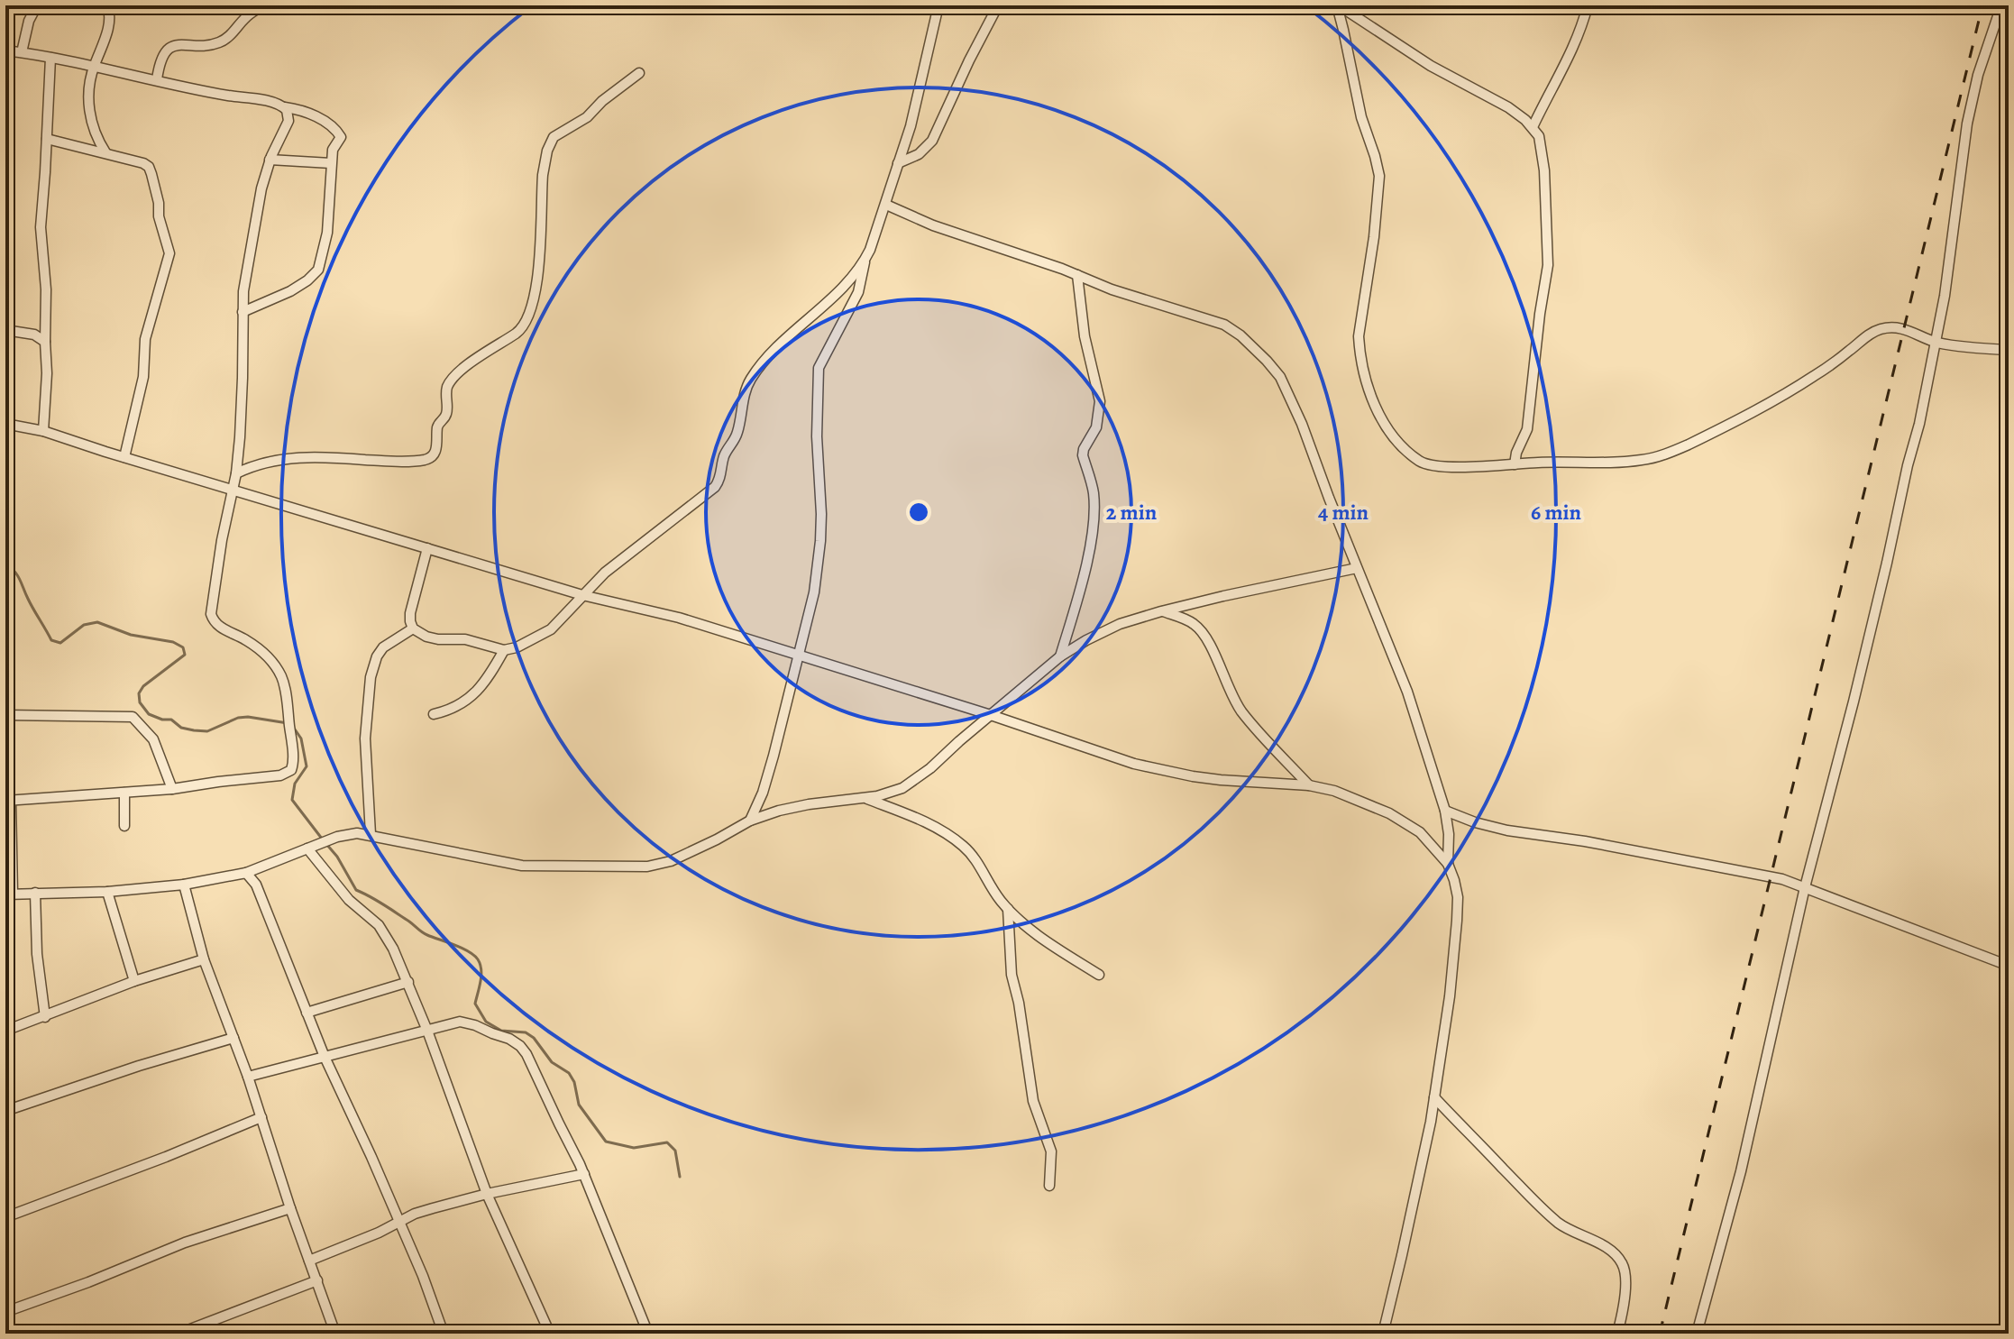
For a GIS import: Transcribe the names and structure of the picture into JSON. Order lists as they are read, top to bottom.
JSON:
{
  "rings": ["2 min", "4 min", "6 min"]
}
